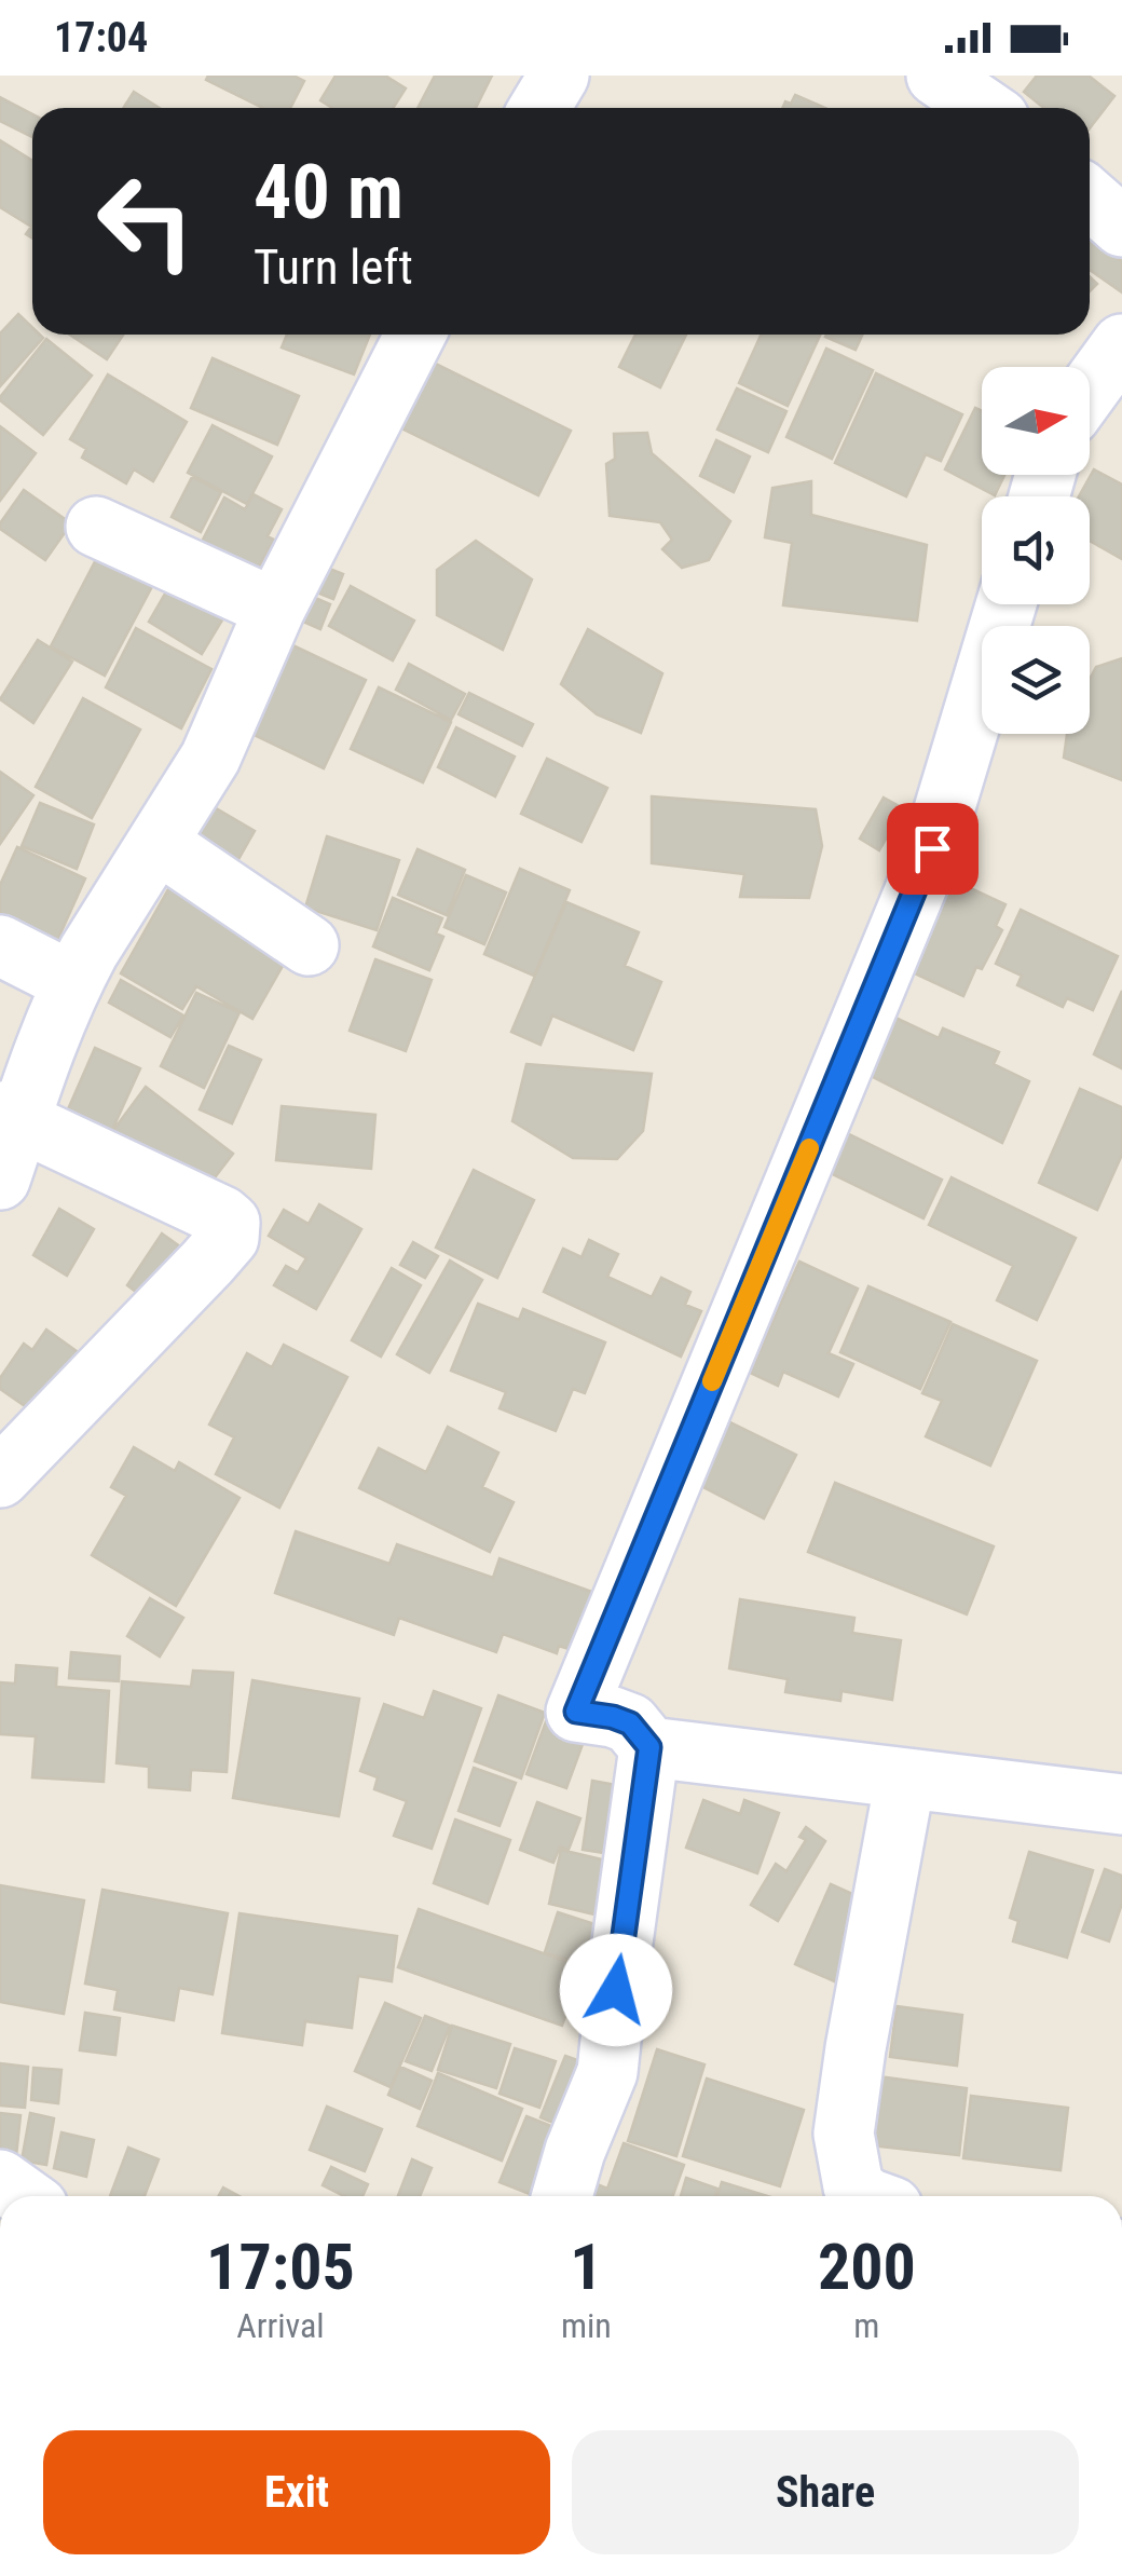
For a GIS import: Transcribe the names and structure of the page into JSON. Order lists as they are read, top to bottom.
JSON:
{
  "north": "right",
  "page": {
    "status": "17:04",
    "turn": ["40 m", "Turn left"],
    "eta": [
      "17:05",
      "Arrival",
      "1",
      "min",
      "200",
      "m"
    ],
    "buttons": ["Exit", "Share"]
  }
}
